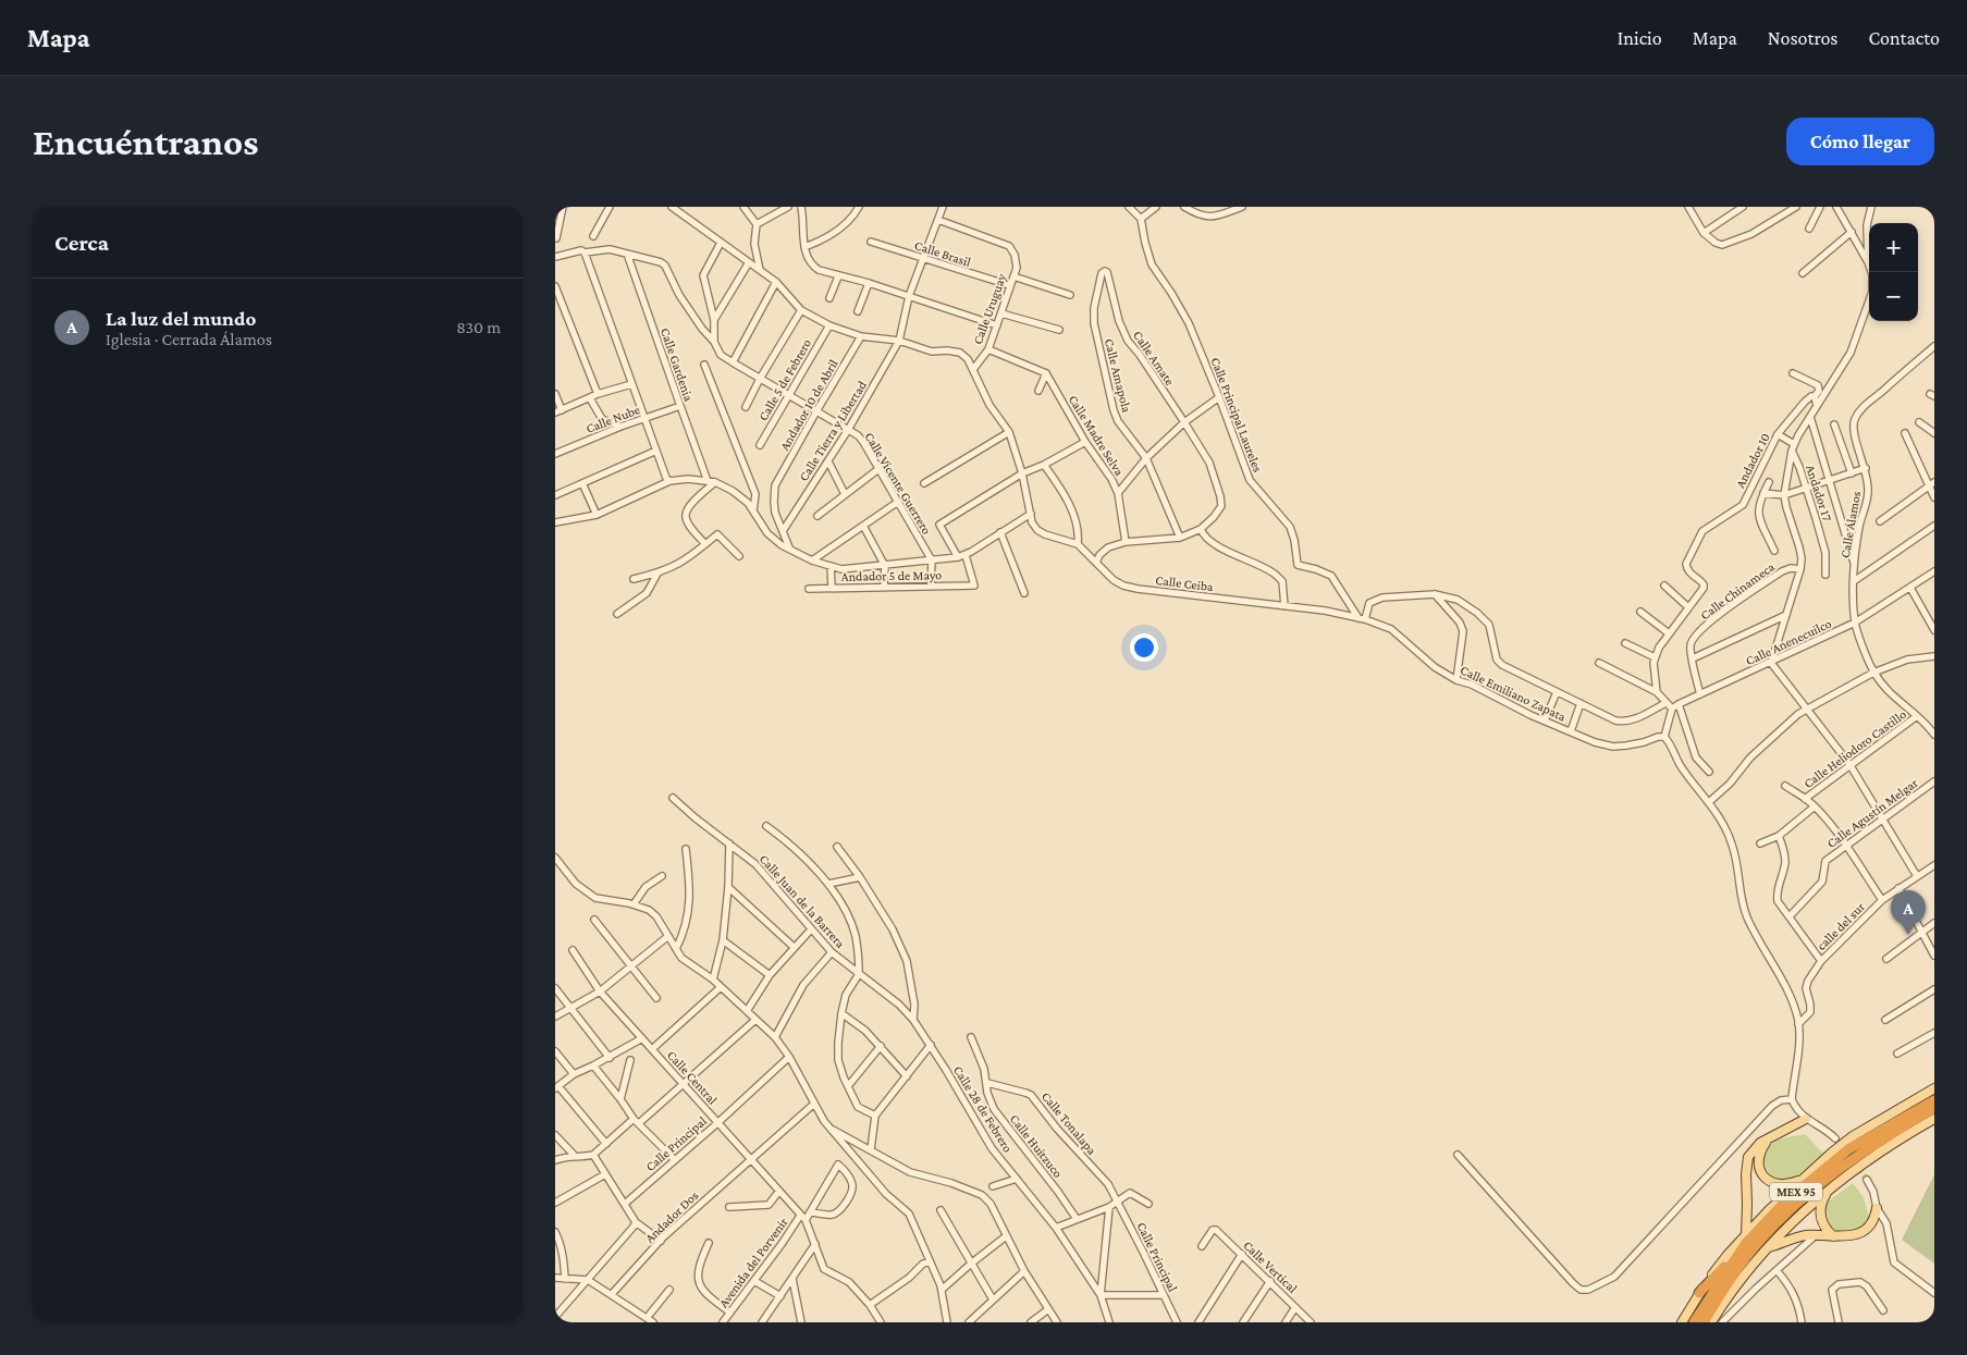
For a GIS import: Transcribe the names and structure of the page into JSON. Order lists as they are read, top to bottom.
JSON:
{
  "streets": {
    "highway": ["MEX 95"],
    "street": [
      "Calle Brasil",
      "Calle Uruguay",
      "Calle Amate",
      "Calle Gardenia",
      "Calle Amapola",
      "Calle 5 de Febrero",
      "Andador 10 de Abril",
      "Calle Principal Laureles",
      "Calle Nube",
      "Calle Tierra y Libertad",
      "Calle Madre Selva",
      "Andador 10",
      "Calle Vicente Guerrero",
      "Andador 17",
      "Calle Álamos",
      "Andador 5 de Mayo",
      "Calle Ceiba",
      "Calle Chinameca",
      "Calle Anenecuilco",
      "Calle Emiliano Zapata",
      "Calle Heliodoro Castillo",
      "Calle Agustín Melgar",
      "Calle Juan de la Barrera",
      "calle del sur",
      "Calle Central",
      "Calle 28 de Febrero",
      "Calle Tonalapa",
      "Calle Principal",
      "Calle Huitzuco",
      "Andador Dos",
      "Avenida del Porvenir",
      "Calle Vertical"
    ]
  },
  "crossings": [
    ["Calle Brasil", "Calle Uruguay"],
    ["Calle Brasil", "Calle Tierra y Libertad"],
    ["Calle Uruguay", "Calle Tierra y Libertad"],
    ["Calle Amate", "Calle Amapola"],
    ["Calle Gardenia", "Calle Nube"],
    ["Calle Gardenia", "Calle Vicente Guerrero"],
    ["Calle 5 de Febrero", "Calle Vicente Guerrero"],
    ["Andador 10 de Abril", "Calle Tierra y Libertad"],
    ["Andador 10 de Abril", "Calle Vicente Guerrero"],
    ["Calle Principal Laureles", "Calle Ceiba"],
    ["Calle Principal Laureles", "Calle Emiliano Zapata"],
    ["Calle Tierra y Libertad", "Calle Vicente Guerrero"],
    ["Calle Álamos", "Calle Anenecuilco"],
    ["Calle Álamos", "Calle Heliodoro Castillo"],
    ["Calle Ceiba", "Calle Emiliano Zapata"],
    ["Calle Juan de la Barrera", "Calle 28 de Febrero"],
    ["Calle Central", "Calle Principal"],
    ["Calle Central", "Andador Dos"],
    ["Calle Central", "Avenida del Porvenir"],
    ["Calle Tonalapa", "Calle Principal"],
    ["Calle Tonalapa", "Calle Huitzuco"]
  ],
  "page": {
    "header": "Mapa",
    "nav": [
      "Inicio",
      "Mapa",
      "Nosotros",
      "Contacto"
    ],
    "buttons": "Cómo llegar",
    "title": "Encuéntranos",
    "heading": "Cerca",
    "map_buttons": ["+", "−"],
    "list": [
      {
        "mark": "A",
        "name": "La luz del mundo",
        "note": "Iglesia · Cerrada Álamos",
        "value": "830 m"
      }
    ],
    "pins": "A"
  }
}
